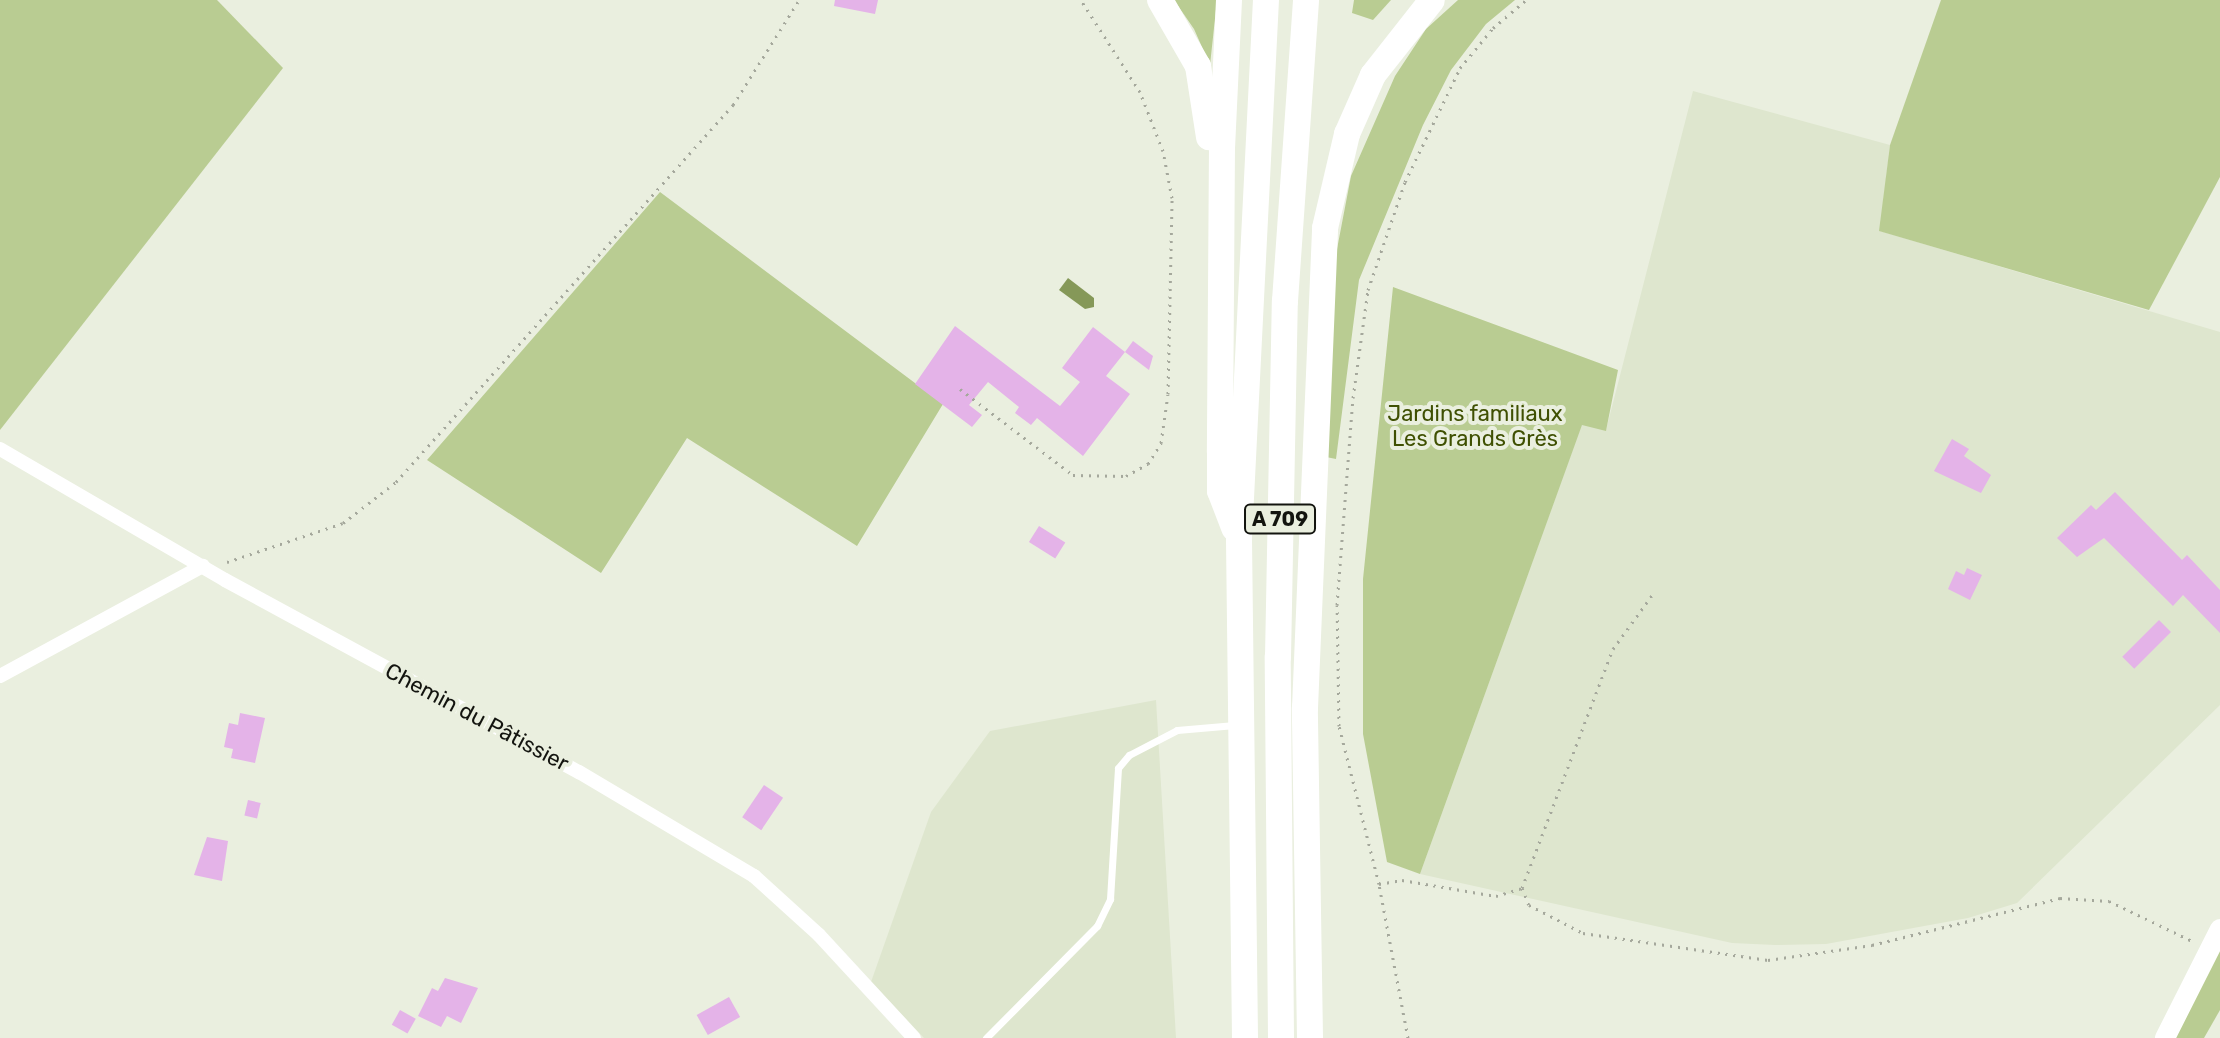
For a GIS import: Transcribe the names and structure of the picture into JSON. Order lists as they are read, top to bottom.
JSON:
{
  "streets": {
    "highway": ["A 709"],
    "street": ["Chemin du Pâtissier"]
  },
  "parks": ["Jardins familiaux Les Grands Grès"]
}
